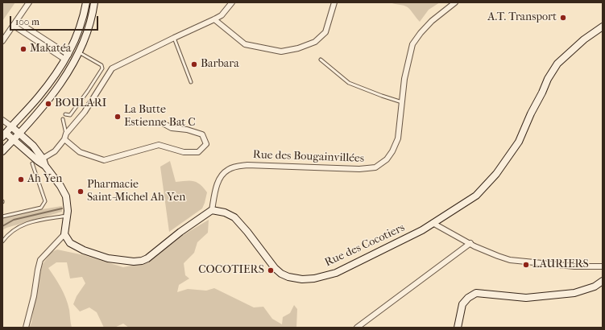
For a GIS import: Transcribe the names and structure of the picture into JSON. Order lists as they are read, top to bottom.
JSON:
{
  "streets": {
    "street": ["Rue des Bougainvillées", "Rue des Cocotiers"]
  },
  "crossings": [
    ["Rue des Bougainvillées", "Rue des Cocotiers"]
  ],
  "places": [
    "A.T. Transport",
    "Makatéa",
    "Barbara",
    "BOULARI",
    "La Butte Estienne Bat C",
    "Ah Yen",
    "Pharmacie Saint-Michel Ah Yen",
    "LAURIERS",
    "COCOTIERS"
  ],
  "scale_bar": "100 m"
}
